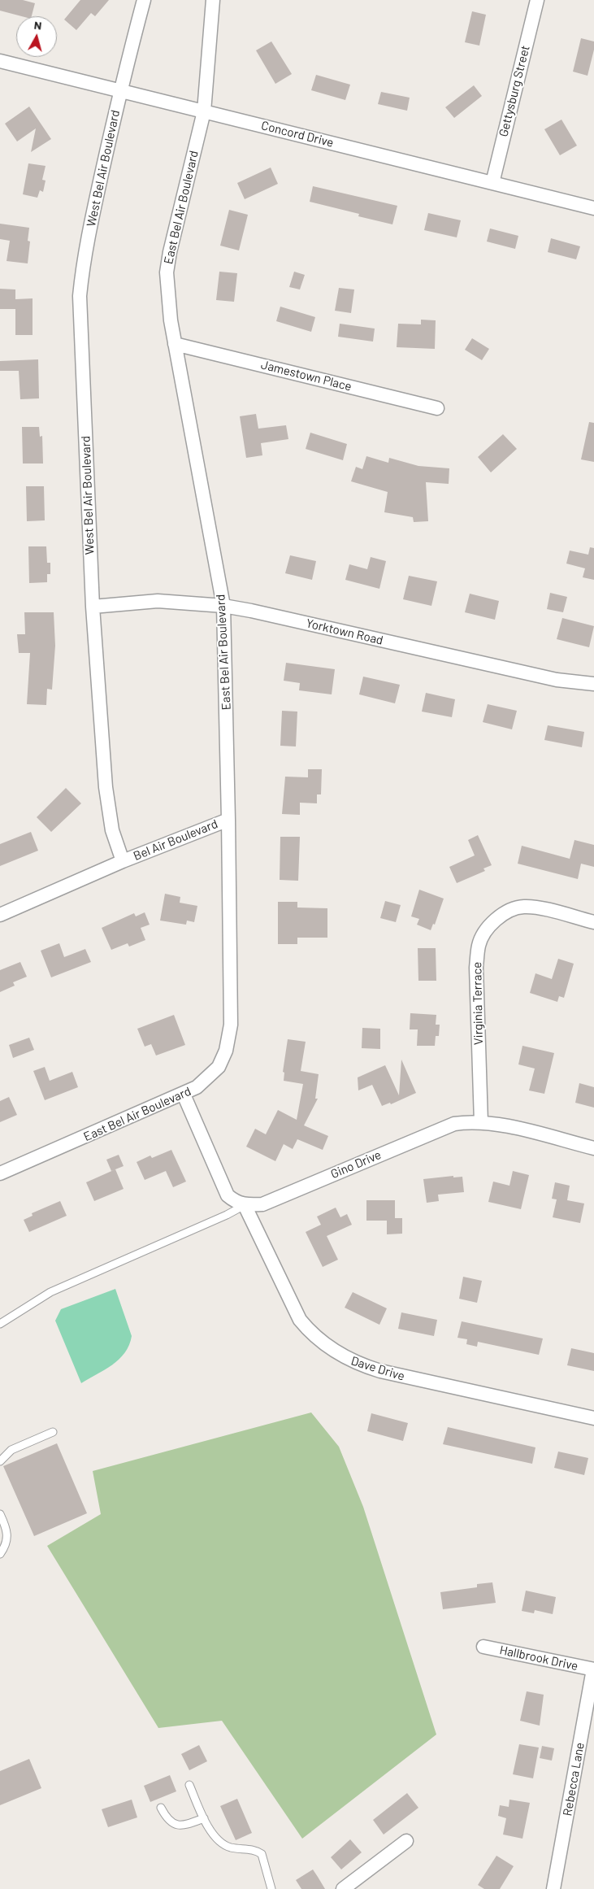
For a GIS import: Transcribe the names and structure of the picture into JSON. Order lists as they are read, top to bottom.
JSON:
{
  "streets": {
    "street": [
      "Gettysburg Street",
      "Concord Drive",
      "West Bel Air Boulevard",
      "East Bel Air Boulevard",
      "Jamestown Place",
      "Yorktown Road",
      "Bel Air Boulevard",
      "Virginia Terrace",
      "Gino Drive",
      "Dave Drive",
      "Hallbrook Drive",
      "Rebecca Lane"
    ]
  },
  "crossings": [
    ["Gettysburg Street", "Concord Drive"],
    ["Concord Drive", "West Bel Air Boulevard"],
    ["Concord Drive", "East Bel Air Boulevard"],
    ["West Bel Air Boulevard", "Yorktown Road"],
    ["West Bel Air Boulevard", "Bel Air Boulevard"],
    ["East Bel Air Boulevard", "Jamestown Place"],
    ["East Bel Air Boulevard", "Yorktown Road"],
    ["East Bel Air Boulevard", "Bel Air Boulevard"],
    ["Virginia Terrace", "Gino Drive"],
    ["Gino Drive", "Dave Drive"],
    ["Hallbrook Drive", "Rebecca Lane"]
  ],
  "north": "top"
}
